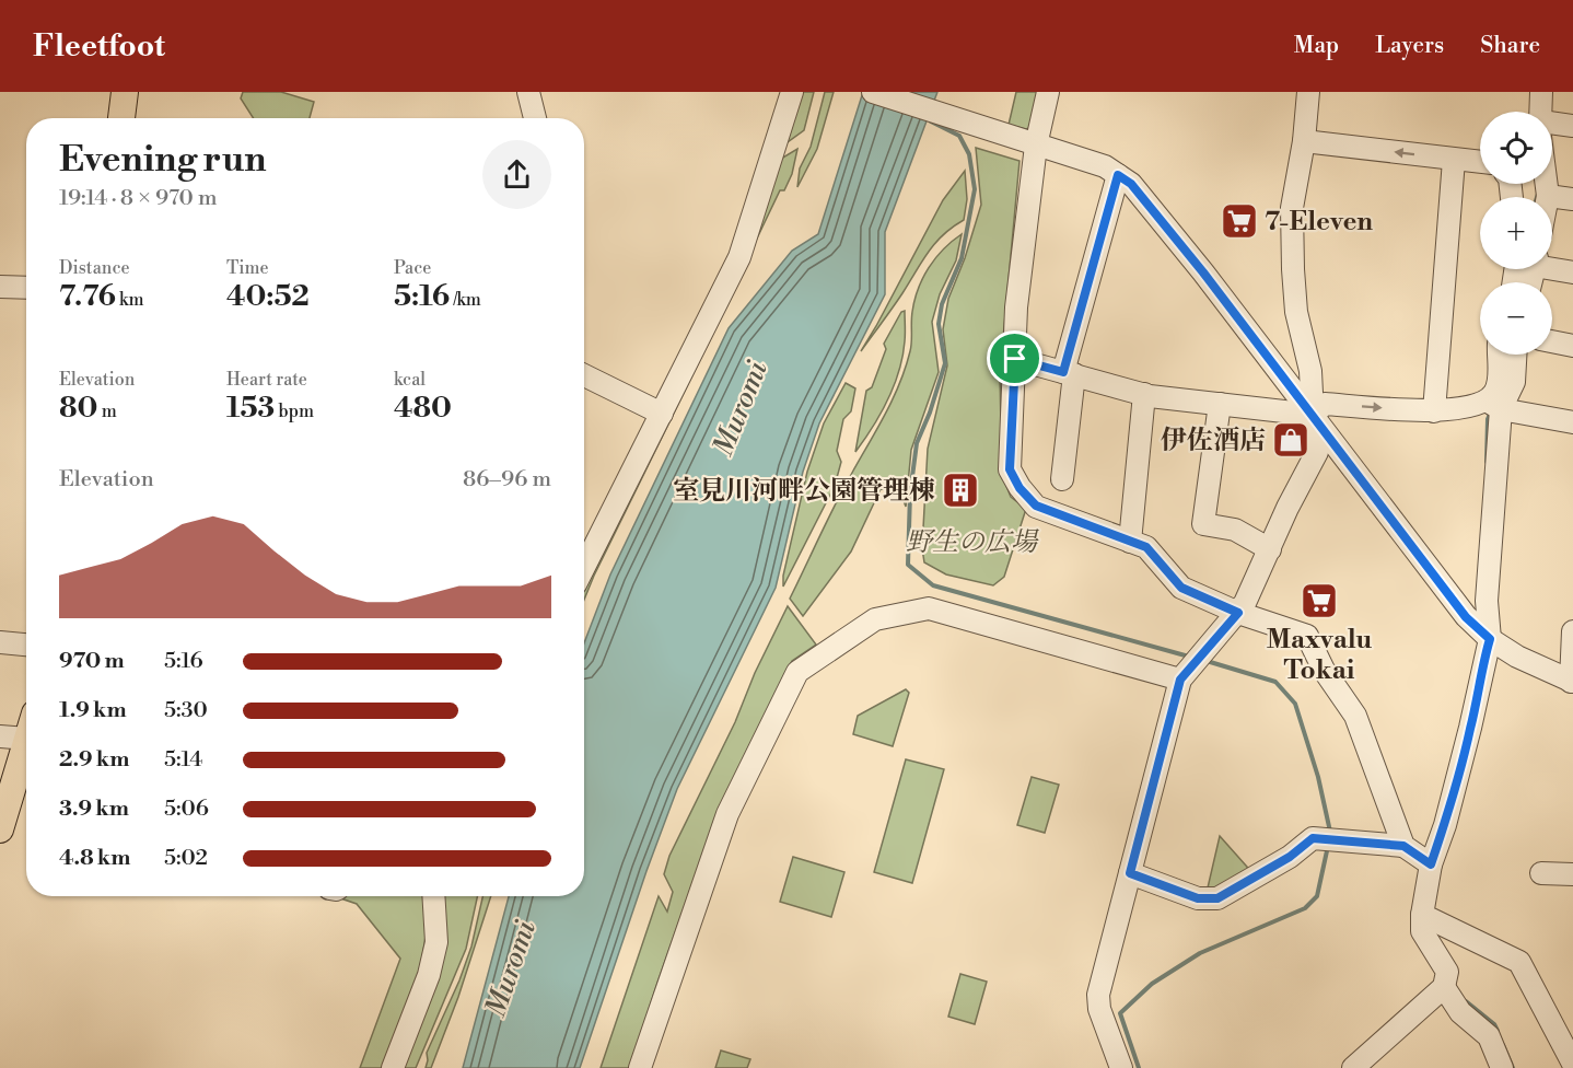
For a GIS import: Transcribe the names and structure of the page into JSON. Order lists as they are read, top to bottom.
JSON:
{
  "water": ["Muromi"],
  "parks": ["野生の広場"],
  "places": {
    "supermarket": ["7-Eleven", "Maxvalu Tokai"],
    "shop": ["伊佐酒店"],
    "building": ["室見川河畔公園管理棟"]
  },
  "page": {
    "header": "Fleetfoot",
    "nav": ["Map", "Layers", "Share"],
    "map_buttons": ["+", "−"],
    "heading": ["Evening run", "19:14 · 8 × 970 m"],
    "stats": [
      ["Distance", "7.76 km"],
      ["Time", "40:52"],
      ["Pace", "5:16 /km"],
      ["Elevation", "80 m"],
      ["Heart rate", "153 bpm"],
      ["kcal", "480"]
    ],
    "chart": ["Elevation", "86–96 m"],
    "list": [
      {
        "name": "970 m",
        "note": "5:16"
      },
      {
        "name": "1.9 km",
        "note": "5:30"
      },
      {
        "name": "2.9 km",
        "note": "5:14"
      },
      {
        "name": "3.9 km",
        "note": "5:06"
      },
      {
        "name": "4.8 km",
        "note": "5:02"
      }
    ]
  }
}
